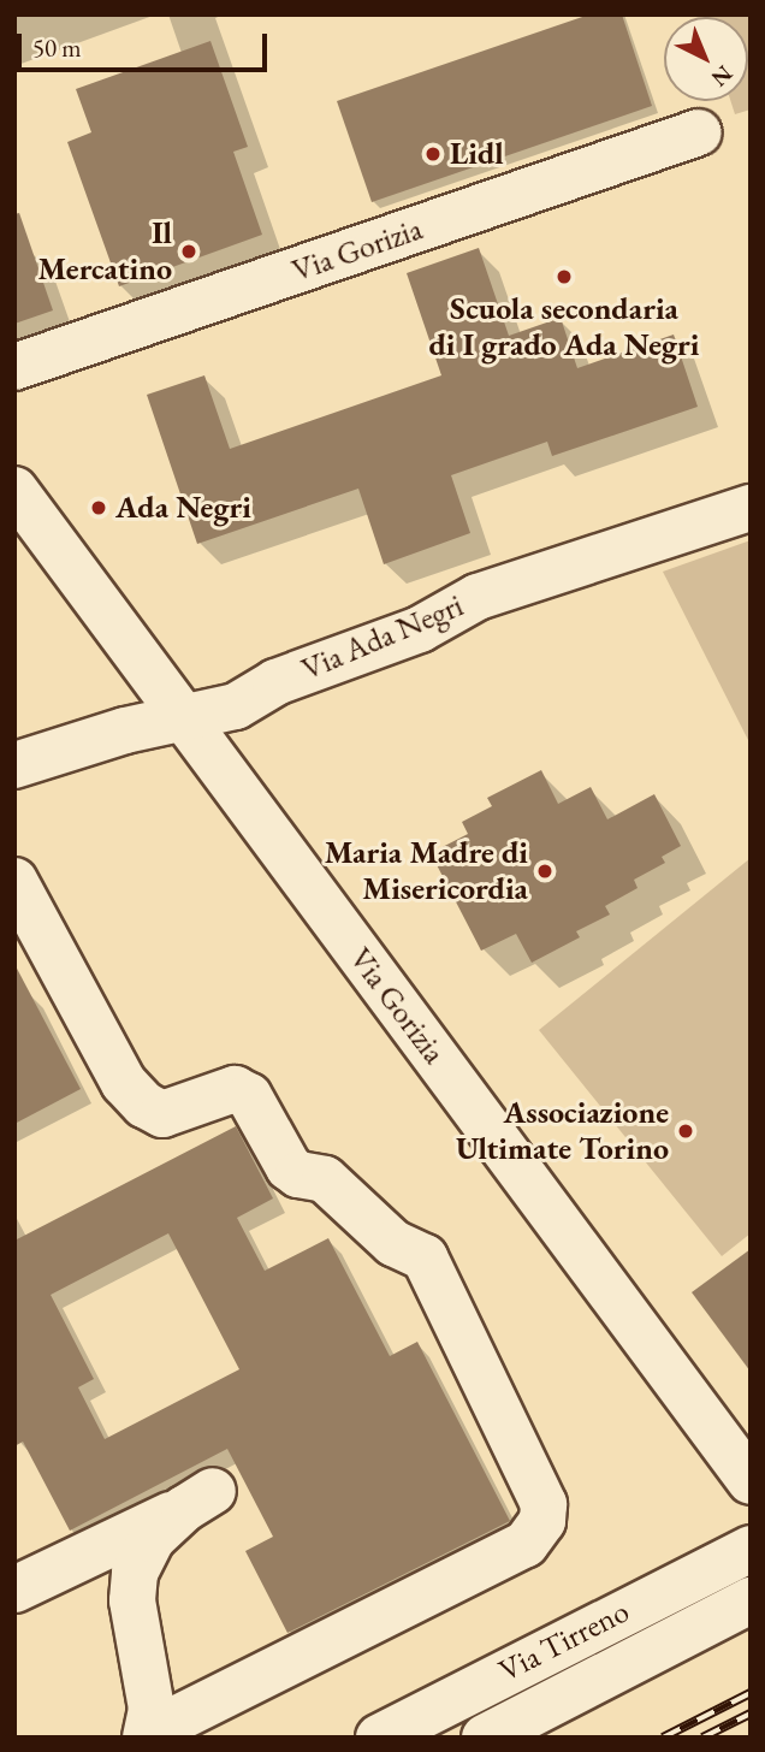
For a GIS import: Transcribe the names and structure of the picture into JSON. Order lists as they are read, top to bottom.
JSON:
{
  "streets": {
    "street": ["Via Gorizia", "Via Ada Negri", "Via Tirreno"]
  },
  "crossings": [
    ["Via Gorizia", "Via Ada Negri"]
  ],
  "places": [
    "Lidl",
    "Il Mercatino",
    "Scuola secondaria di I grado Ada Negri",
    "Ada Negri",
    "Maria Madre di Misericordia",
    "Associazione Ultimate Torino"
  ],
  "scale_bar": "50 m",
  "north": "bottom right"
}
